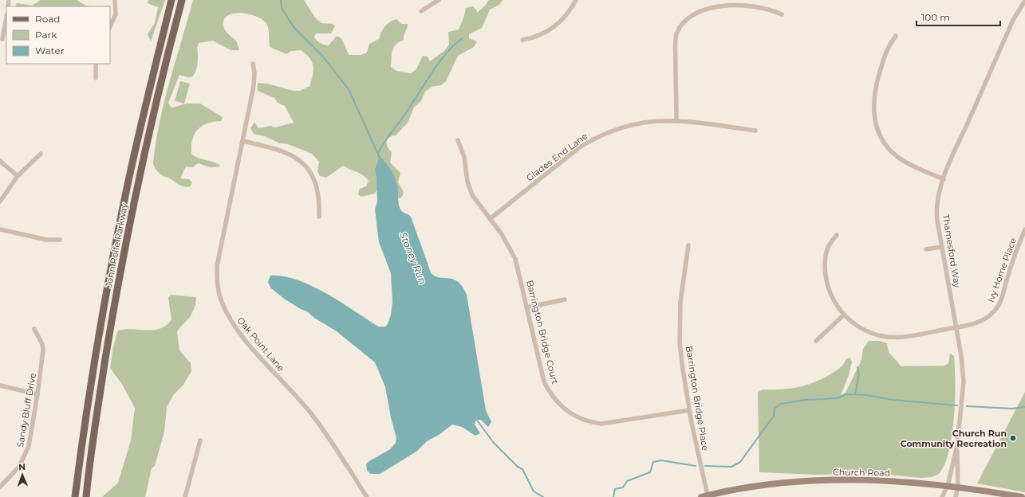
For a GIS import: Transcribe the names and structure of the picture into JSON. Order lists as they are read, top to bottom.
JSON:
{
  "streets": {
    "main road": ["John Rolfe Parkway", "Church Road"],
    "street": [
      "Glades End Lane",
      "Thamesford Way",
      "Ivy Home Place",
      "Barrington Bridge Court",
      "Oak Point Lane",
      "Barrington Bridge Place",
      "Sandy Bluff Drive"
    ]
  },
  "crossings": [
    ["Glades End Lane", "Barrington Bridge Court"],
    ["Thamesford Way", "Ivy Home Place"],
    ["Thamesford Way", "Church Road"],
    ["Barrington Bridge Court", "Barrington Bridge Place"],
    ["Barrington Bridge Place", "Church Road"]
  ],
  "water": ["Stoney Run"],
  "places": ["Church Run Community Recreation"],
  "legend": ["Road", "Park", "Water"],
  "scale_bar": "100 m",
  "north": "top"
}
